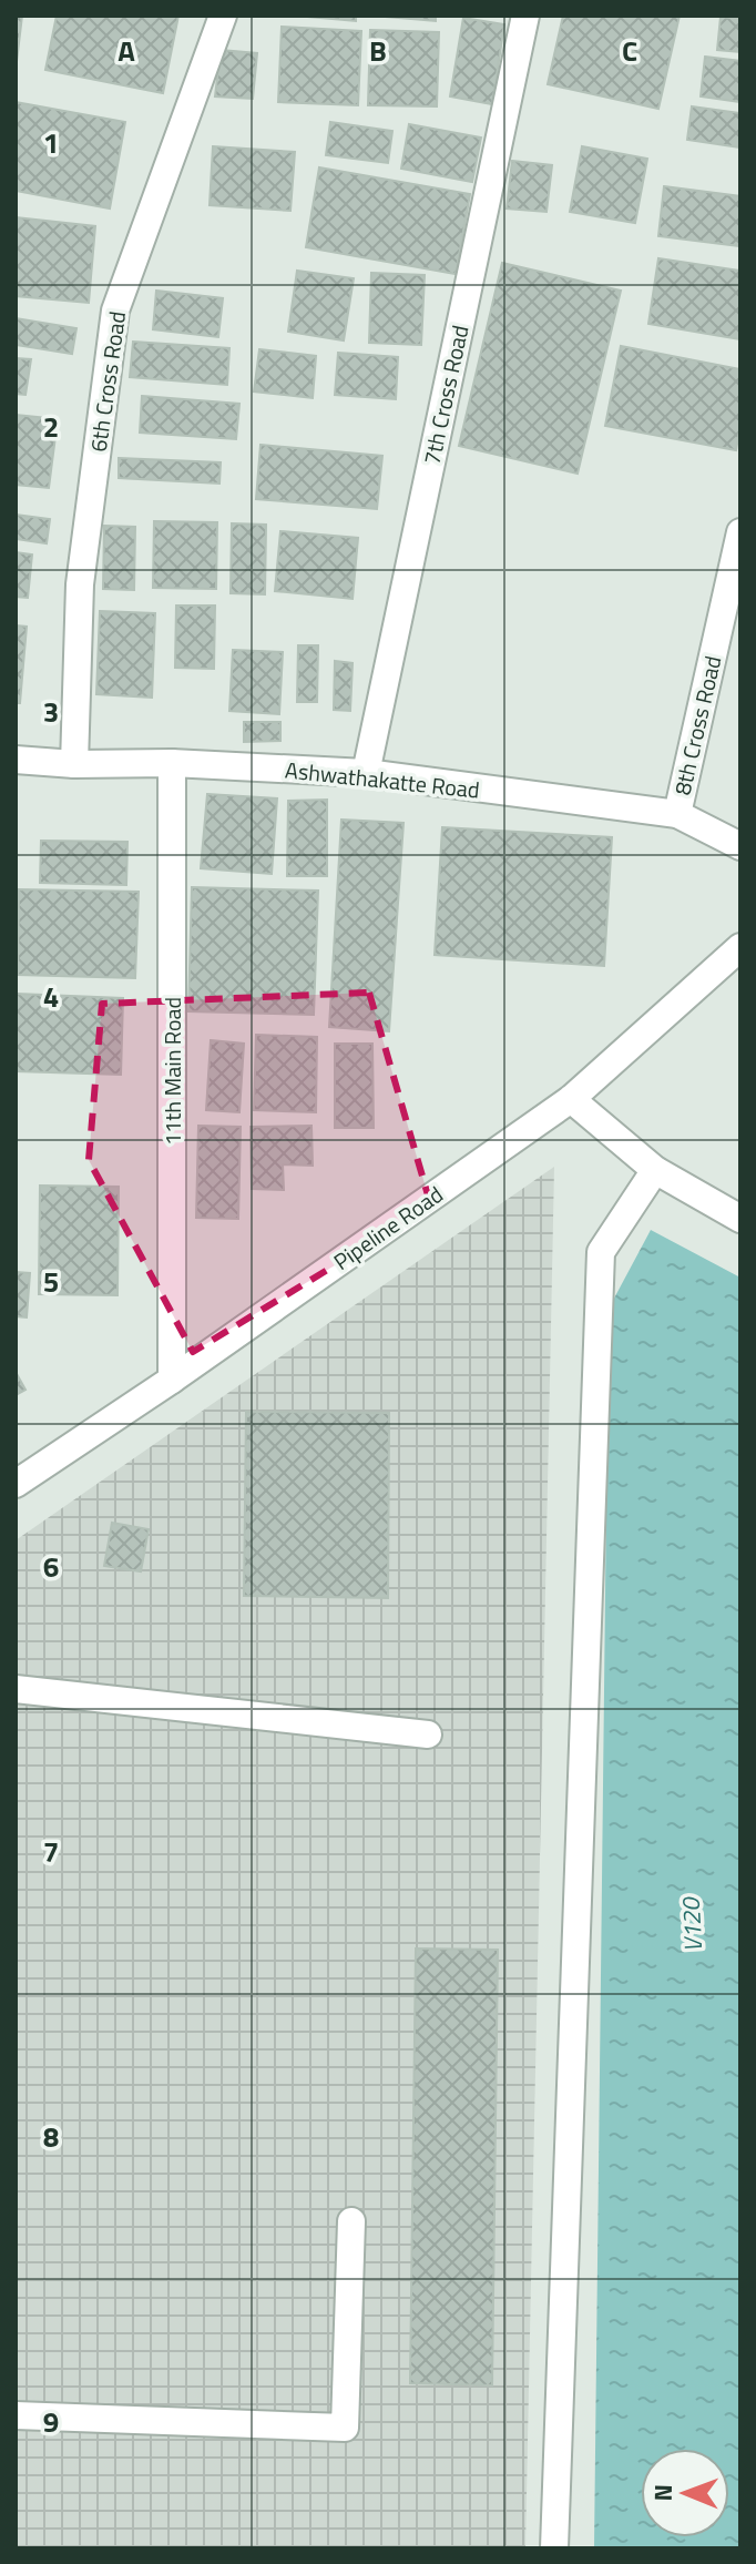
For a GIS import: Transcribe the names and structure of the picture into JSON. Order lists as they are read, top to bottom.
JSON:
{
  "streets": {
    "street": [
      "6th Cross Road",
      "7th Cross Road",
      "8th Cross Road",
      "Ashwathakatte Road",
      "11th Main Road",
      "Pipeline Road"
    ]
  },
  "crossings": [
    ["6th Cross Road", "Ashwathakatte Road"],
    ["7th Cross Road", "Ashwathakatte Road"],
    ["8th Cross Road", "Ashwathakatte Road"],
    ["Ashwathakatte Road", "11th Main Road"],
    ["11th Main Road", "Pipeline Road"]
  ],
  "water": ["V120"],
  "north": "left",
  "grid": {
    "columns": ["A", "B", "C"],
    "rows": [
      "1",
      "2",
      "3",
      "4",
      "5",
      "6",
      "7",
      "8",
      "9"
    ]
  }
}
